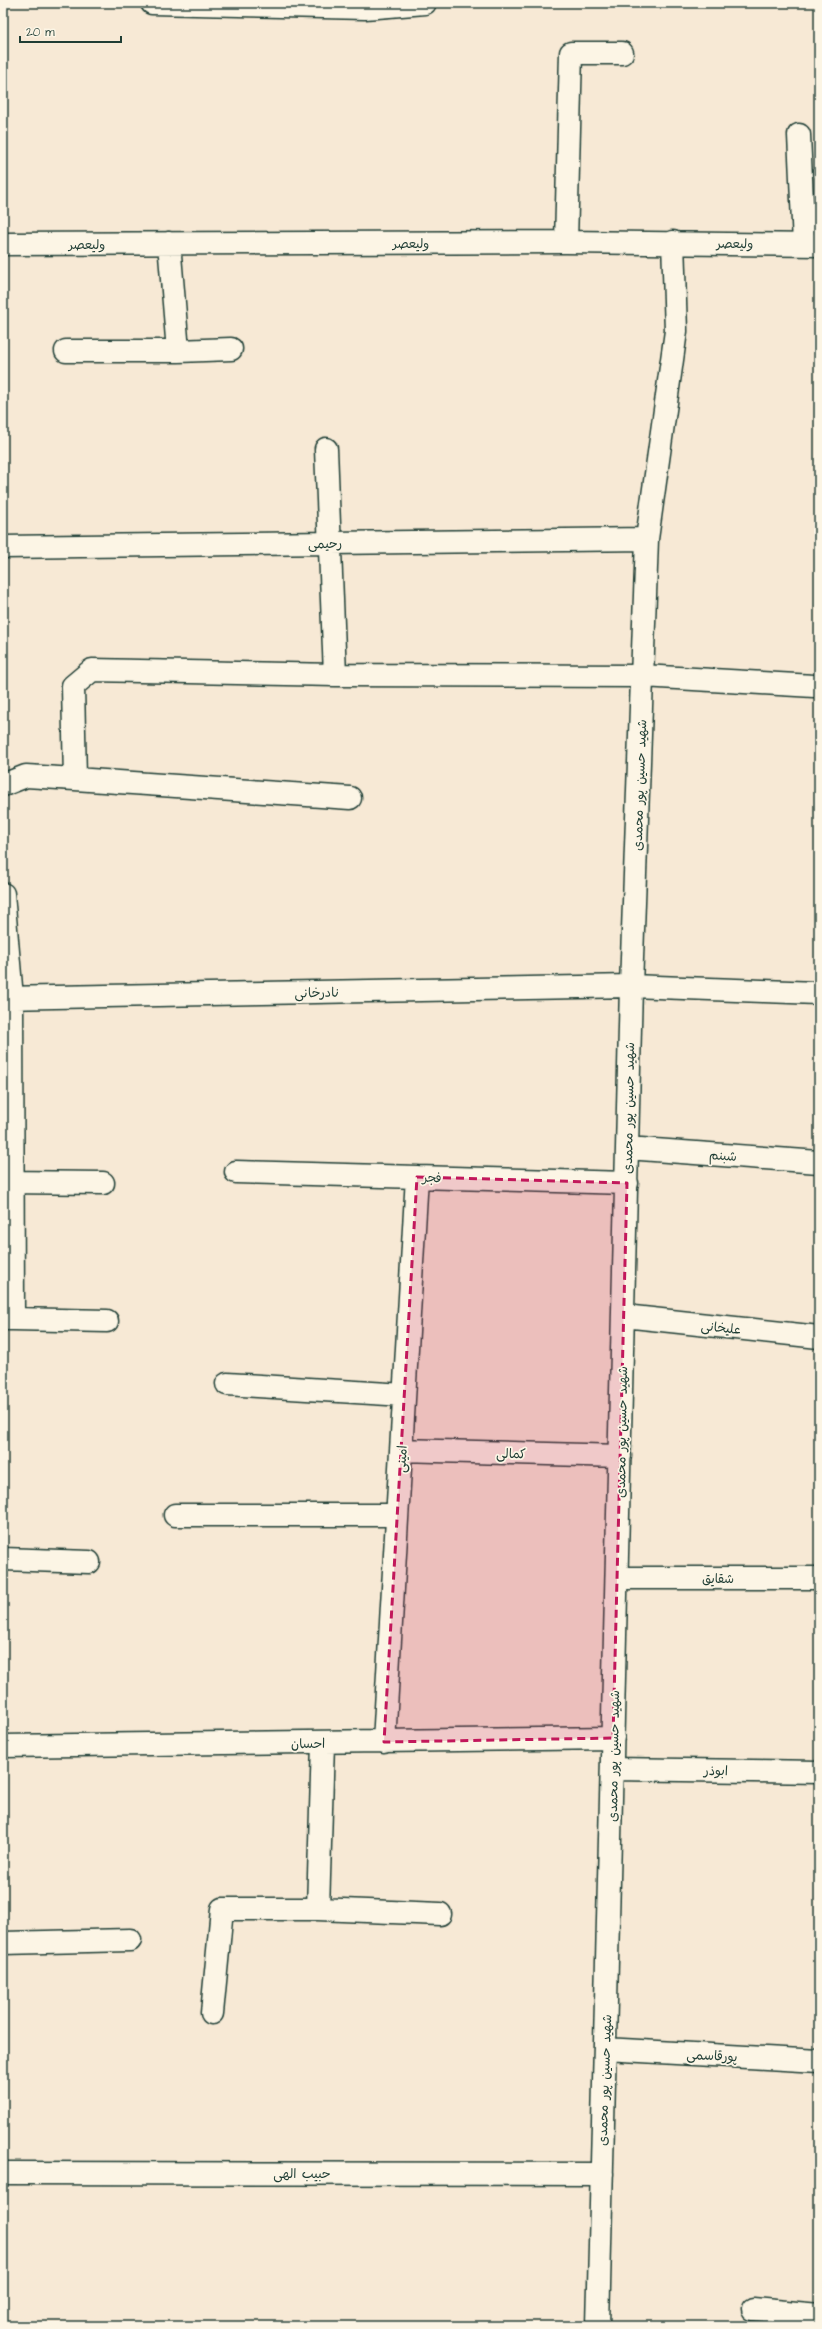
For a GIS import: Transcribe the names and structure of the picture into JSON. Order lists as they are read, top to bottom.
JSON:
{
  "streets": {
    "street": [
      "ولیعصر",
      "رحیمی",
      "شهید حسین پور محمدی",
      "نادرخانی",
      "شبنم",
      "فجر",
      "علیخانی",
      "کمالی",
      "امینی",
      "شقایق",
      "احسان",
      "ابوذر",
      "پورقاسمی",
      "حبیب الهی"
    ]
  },
  "crossings": [
    ["ولیعصر", "شهید حسین پور محمدی"],
    ["رحیمی", "شهید حسین پور محمدی"],
    ["شهید حسین پور محمدی", "نادرخانی"],
    ["شهید حسین پور محمدی", "شبنم"],
    ["شهید حسین پور محمدی", "فجر"],
    ["شهید حسین پور محمدی", "علیخانی"],
    ["شهید حسین پور محمدی", "کمالی"],
    ["شهید حسین پور محمدی", "شقایق"],
    ["شهید حسین پور محمدی", "احسان"],
    ["شهید حسین پور محمدی", "ابوذر"],
    ["شهید حسین پور محمدی", "پورقاسمی"],
    ["شهید حسین پور محمدی", "حبیب الهی"],
    ["فجر", "امینی"],
    ["کمالی", "امینی"],
    ["امینی", "احسان"]
  ],
  "scale_bar": "20 m"
}
